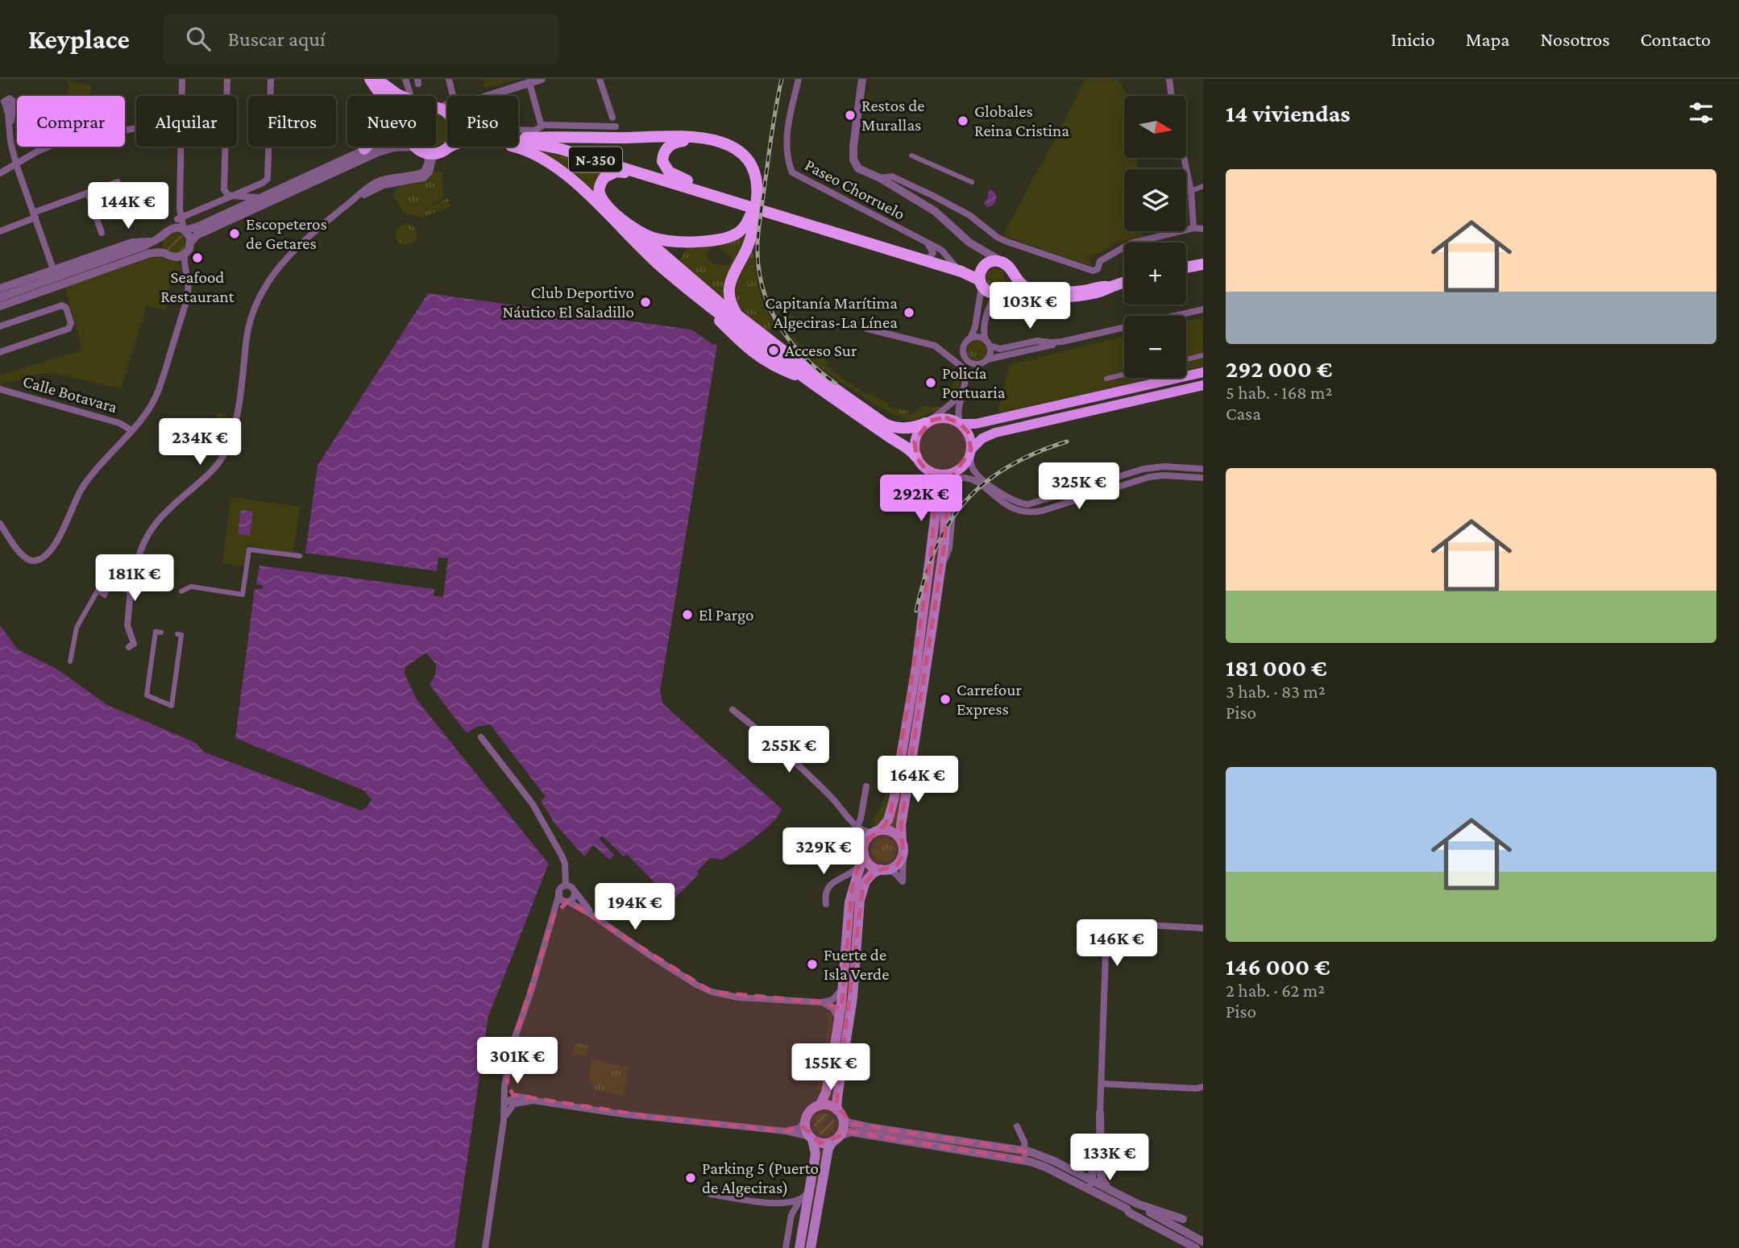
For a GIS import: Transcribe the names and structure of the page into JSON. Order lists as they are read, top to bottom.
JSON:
{
  "streets": {
    "highway": ["N-350"],
    "street": ["Paseo Chorruelo", "Calle Botavara"]
  },
  "crossings": [
    ["N-350", "Paseo Chorruelo"]
  ],
  "places": [
    "Restos de Murallas",
    "Globales Reina Cristina",
    "Escopeteros de Getares",
    "Seafood Restaurant",
    "Club Deportivo Náutico El Saladillo",
    "Capitanía Marítima Algeciras-La Línea",
    "Acceso Sur",
    "Policía Portuaria",
    "El Pargo",
    "Carrefour Express",
    "Fuerte de Isla Verde",
    "Parking 5 (Puerto de Algeciras)"
  ],
  "north": "right",
  "page": {
    "header": "Keyplace",
    "search": "Buscar aquí",
    "nav": [
      "Inicio",
      "Mapa",
      "Nosotros",
      "Contacto"
    ],
    "heading": "14 viviendas",
    "map_buttons": ["+", "−"],
    "chip": [
      "Comprar",
      "Alquilar",
      "Filtros",
      "Nuevo",
      "Piso"
    ],
    "list": [
      {
        "name": "292 000 €",
        "note": "5 hab. · 168 m² · Casa"
      },
      {
        "name": "181 000 €",
        "note": "3 hab. · 83 m² · Piso"
      },
      {
        "name": "146 000 €",
        "note": "2 hab. · 62 m² · Piso"
      }
    ],
    "price": [
      "144K €",
      "103K €",
      "234K €",
      "325K €",
      "292K €",
      "181K €",
      "255K €",
      "164K €",
      "329K €",
      "194K €",
      "146K €",
      "301K €",
      "155K €",
      "133K €"
    ]
  }
}
